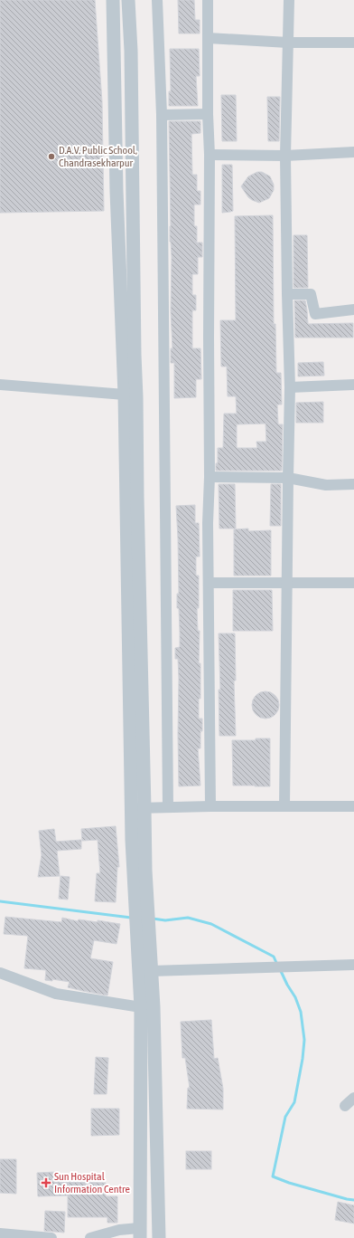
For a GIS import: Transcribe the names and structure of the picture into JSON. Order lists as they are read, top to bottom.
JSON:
{
  "places": {
    "other": ["D.A.V. Public School, Chandrasekharpur"],
    "health": ["Sun Hospital Information Centre"]
  }
}
